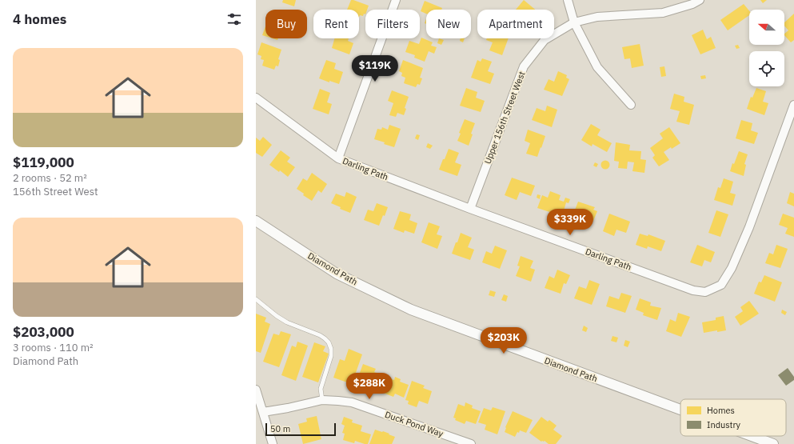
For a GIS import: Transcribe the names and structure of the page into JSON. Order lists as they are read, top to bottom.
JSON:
{
  "streets": {
    "street": [
      "Upper 156th Street West",
      "Darling Path",
      "Diamond Path",
      "Duck Pond Way"
    ]
  },
  "crossings": [
    ["Upper 156th Street West", "Darling Path"]
  ],
  "legend": ["Homes", "Industry"],
  "scale_bar": "50 m",
  "north": "left",
  "page": {
    "heading": "4 homes",
    "chip": [
      "Buy",
      "Rent",
      "Filters",
      "New",
      "Apartment"
    ],
    "list": [
      {
        "name": "$119,000",
        "note": "2 rooms · 52 m² · 156th Street West"
      },
      {
        "name": "$203,000",
        "note": "3 rooms · 110 m² · Diamond Path"
      }
    ],
    "price": [
      "$119K",
      "$339K",
      "$203K",
      "$288K"
    ],
    "scale": "50 m"
  }
}
